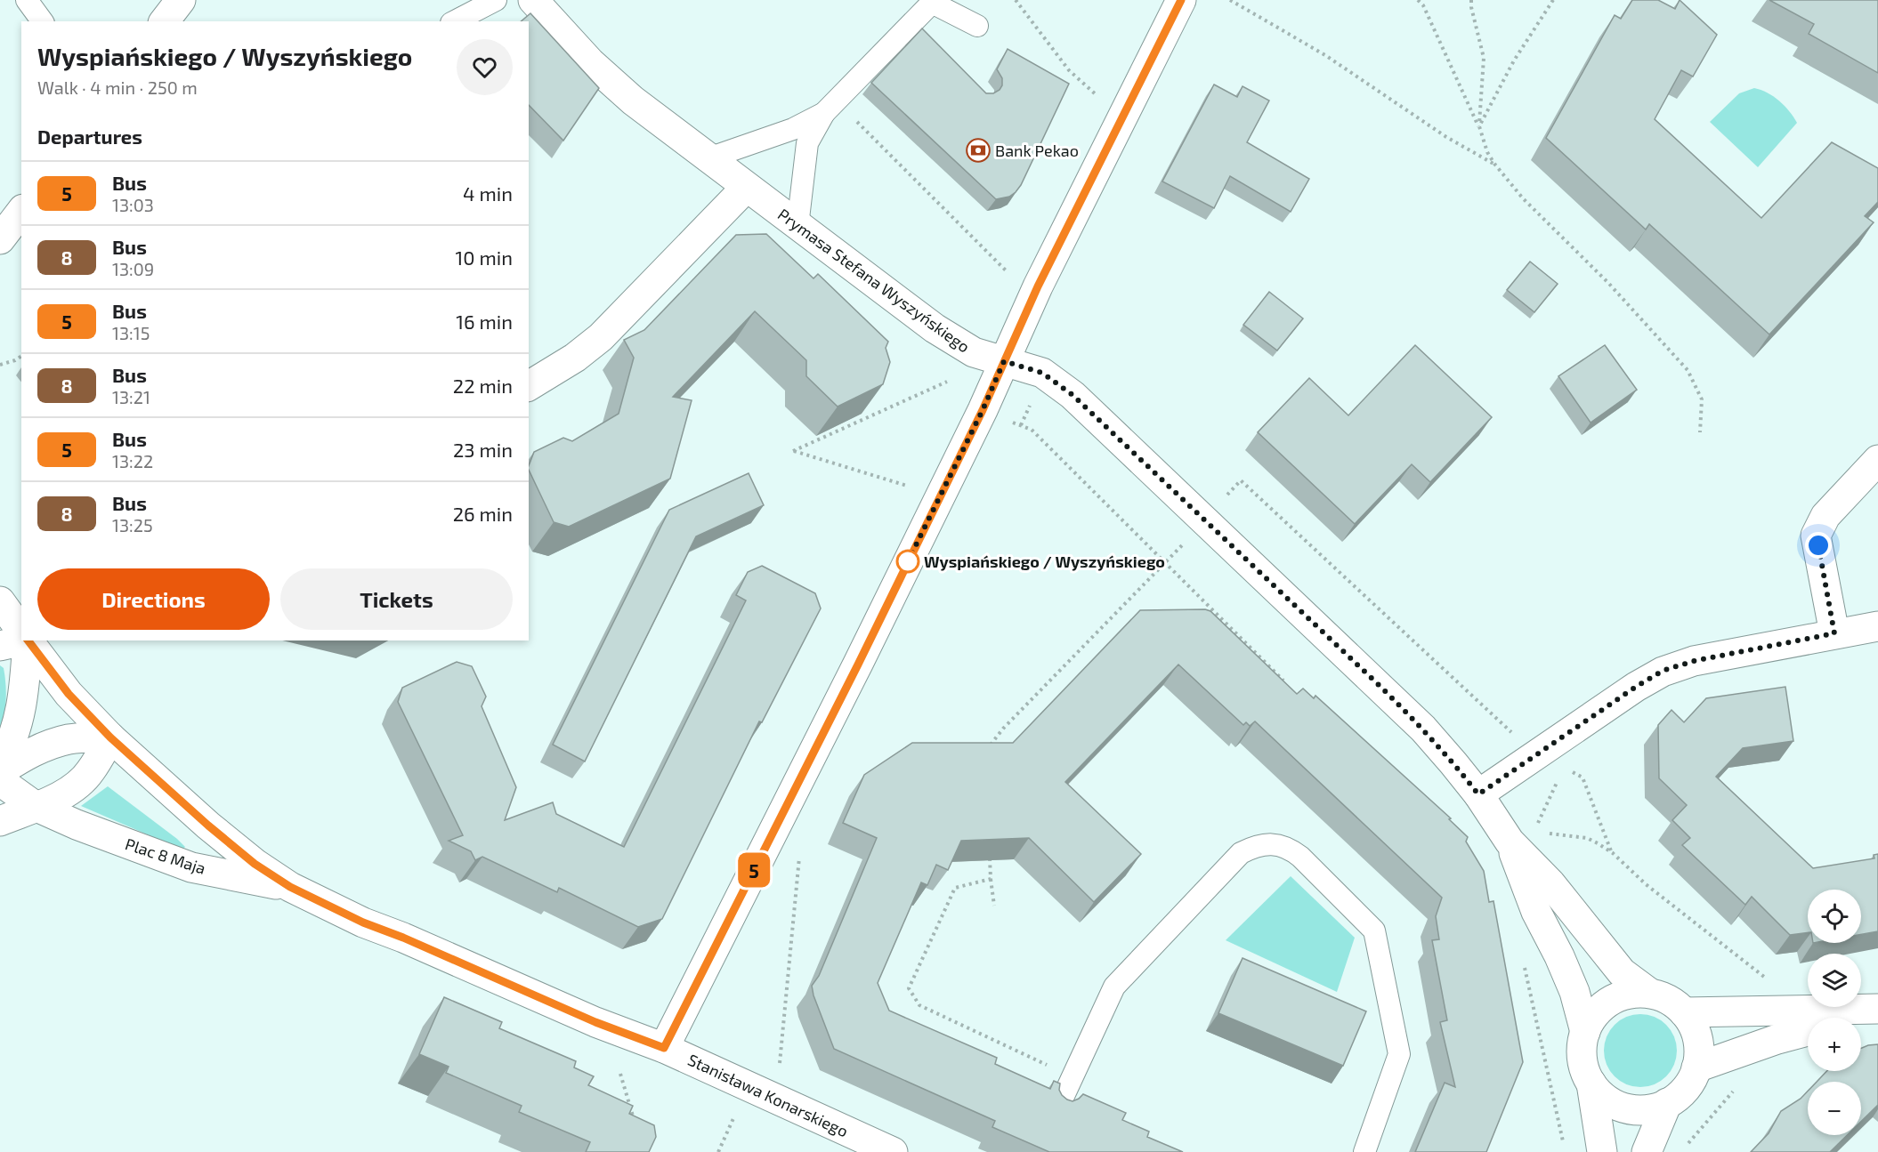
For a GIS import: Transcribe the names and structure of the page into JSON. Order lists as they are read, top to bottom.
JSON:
{
  "streets": {
    "street": ["Prymasa Stefana Wyszyńskiego", "Plac 8 Maja", "Stanisława Konarskiego"]
  },
  "crossings": [
    ["Plac 8 Maja", "Stanisława Konarskiego"]
  ],
  "places": {
    "bank": ["Bank Pekao"],
    "other": ["Wyspiańskiego / Wyszyńskiego"]
  },
  "lines": ["bus line 5"],
  "page": {
    "on_map": "5",
    "heading": [
      ["Wyspiańskiego / Wyszyńskiego", "Walk · 4 min · 250 m"],
      "Departures"
    ],
    "list": [
      {
        "mark": "5",
        "name": "Bus",
        "note": "13:03",
        "value": "4 min"
      },
      {
        "mark": "8",
        "name": "Bus",
        "note": "13:09",
        "value": "10 min"
      },
      {
        "mark": "5",
        "name": "Bus",
        "note": "13:15",
        "value": "16 min"
      },
      {
        "mark": "8",
        "name": "Bus",
        "note": "13:21",
        "value": "22 min"
      },
      {
        "mark": "5",
        "name": "Bus",
        "note": "13:22",
        "value": "23 min"
      },
      {
        "mark": "8",
        "name": "Bus",
        "note": "13:25",
        "value": "26 min"
      }
    ],
    "buttons": ["Directions", "Tickets"],
    "map_buttons": ["+", "−"]
  }
}
